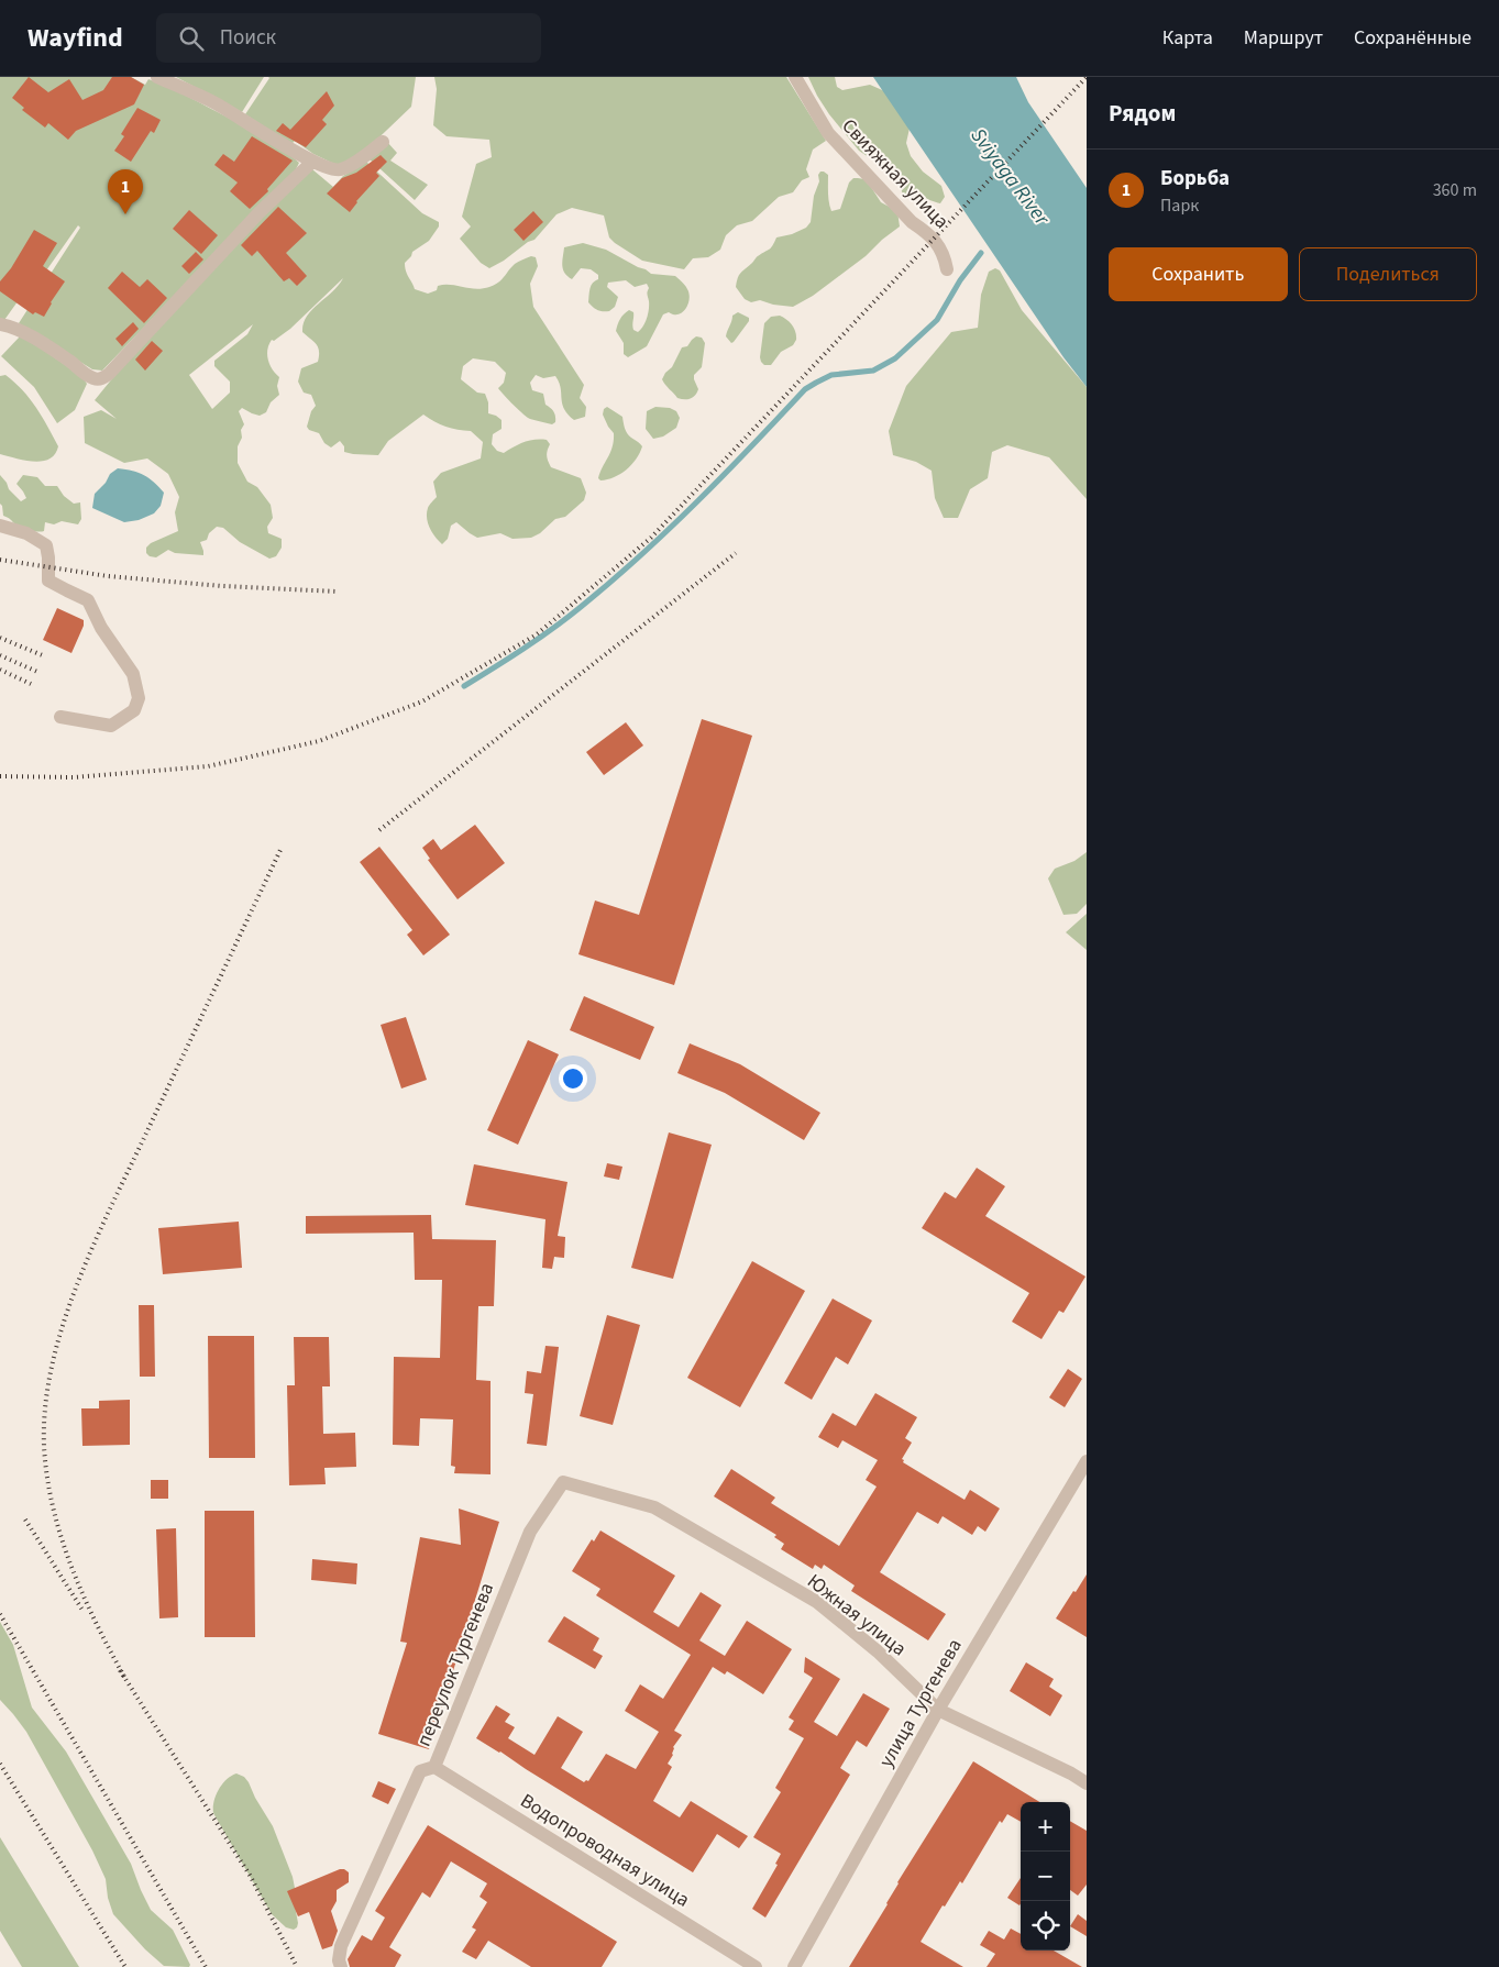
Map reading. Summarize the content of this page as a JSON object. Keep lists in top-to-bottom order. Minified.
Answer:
{"streets":{"street":["Свияжная улица","Южная улица","переулок Тургенева","улица Тургенева","Водопроводная улица"]},"crossings":[["Южная улица","переулок Тургенева"],["Южная улица","улица Тургенева"],["переулок Тургенева","Водопроводная улица"]],"water":["Sviyaga River"],"page":{"header":"Wayfind","search":"Поиск","nav":["Карта","Маршрут","Сохранённые"],"heading":"Рядом","list":[{"mark":"1","name":"Борьба","note":"Парк","value":"360 m"}],"pins":"1","buttons":["Сохранить","Поделиться"],"map_buttons":["+","−"]}}
